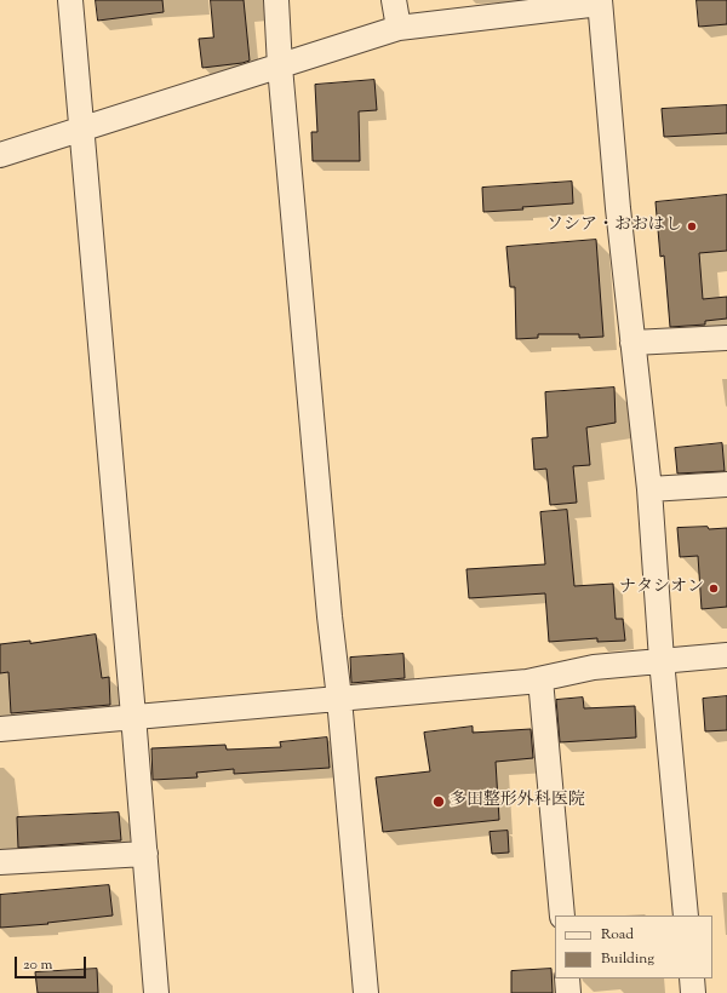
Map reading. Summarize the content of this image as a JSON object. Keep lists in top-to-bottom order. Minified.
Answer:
{"places":["ソシア・おおはし","ナタシオン","多田整形外科医院"],"legend":["Road","Building"],"scale_bar":"20 m"}
